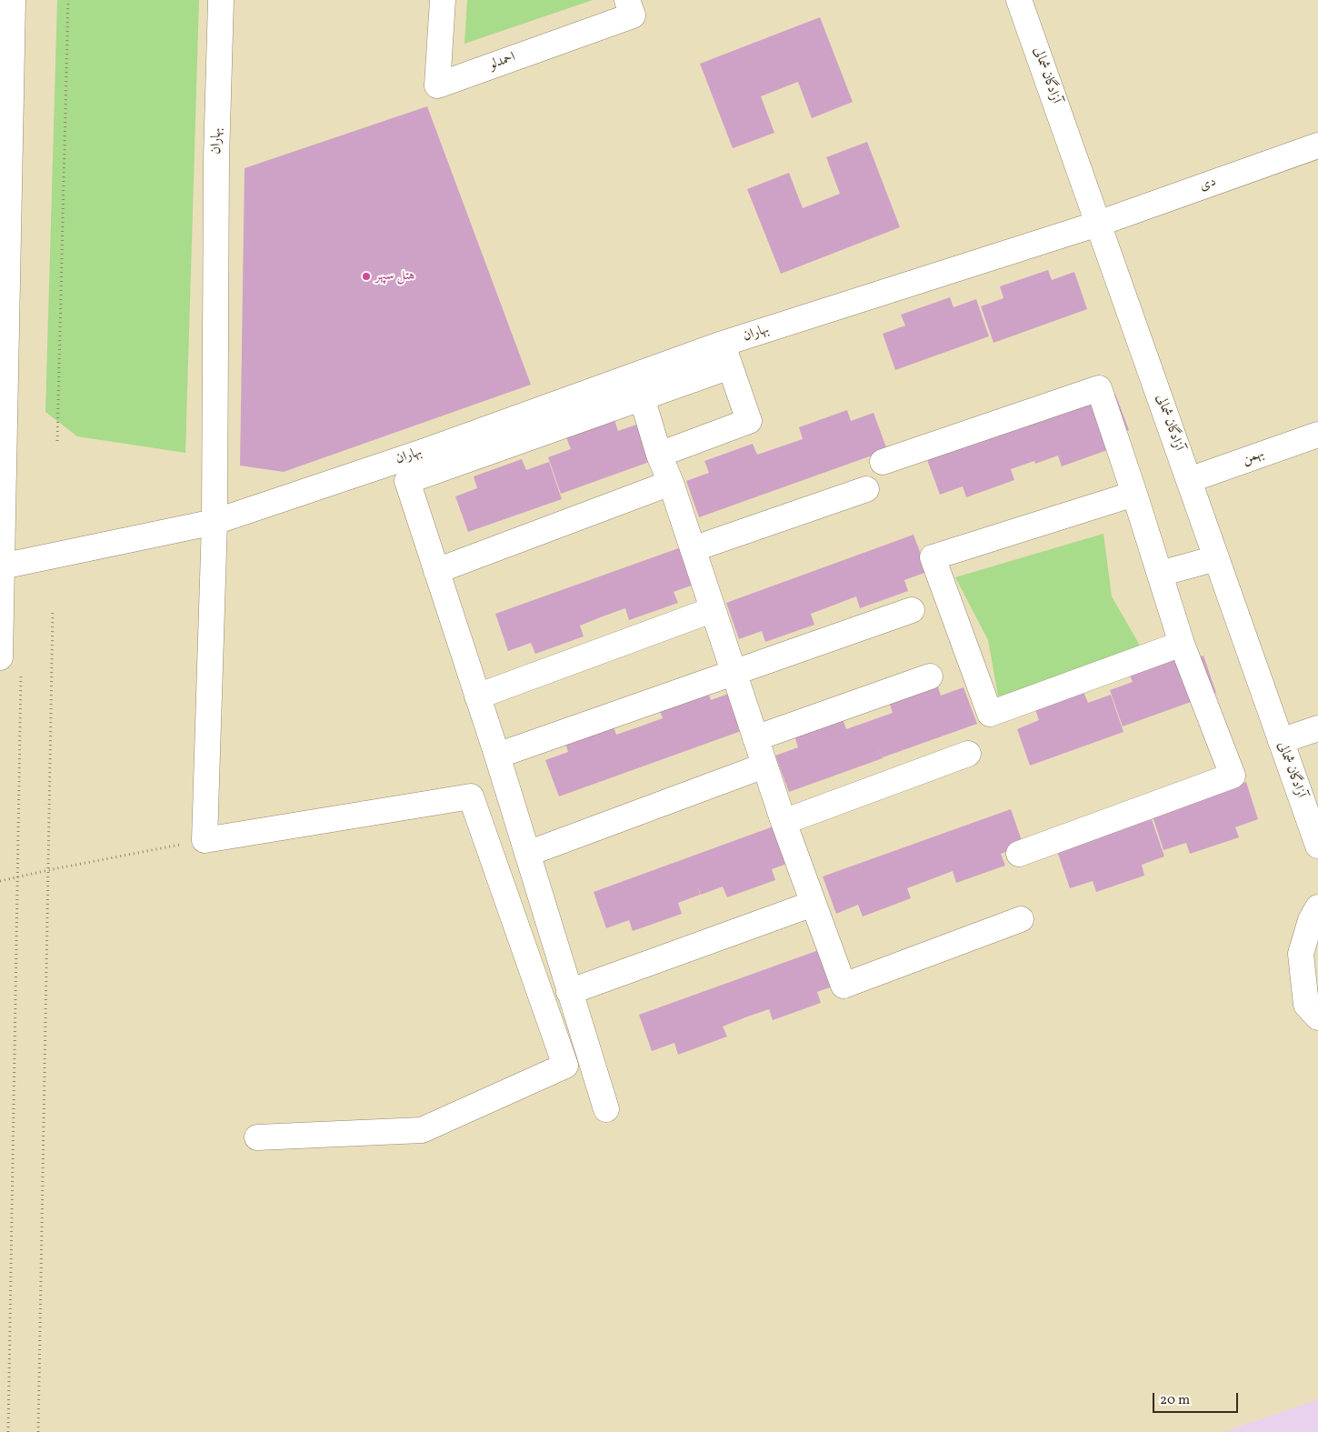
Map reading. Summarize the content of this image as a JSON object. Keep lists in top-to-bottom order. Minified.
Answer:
{"streets":{"street":["احمدلو","آزادگان شمالی","بهاران","دی","بهمن"]},"crossings":[["آزادگان شمالی","بهاران"],["آزادگان شمالی","دی"],["آزادگان شمالی","بهمن"],["بهاران","دی"]],"places":["هتل سپهر"],"scale_bar":"20 m"}
